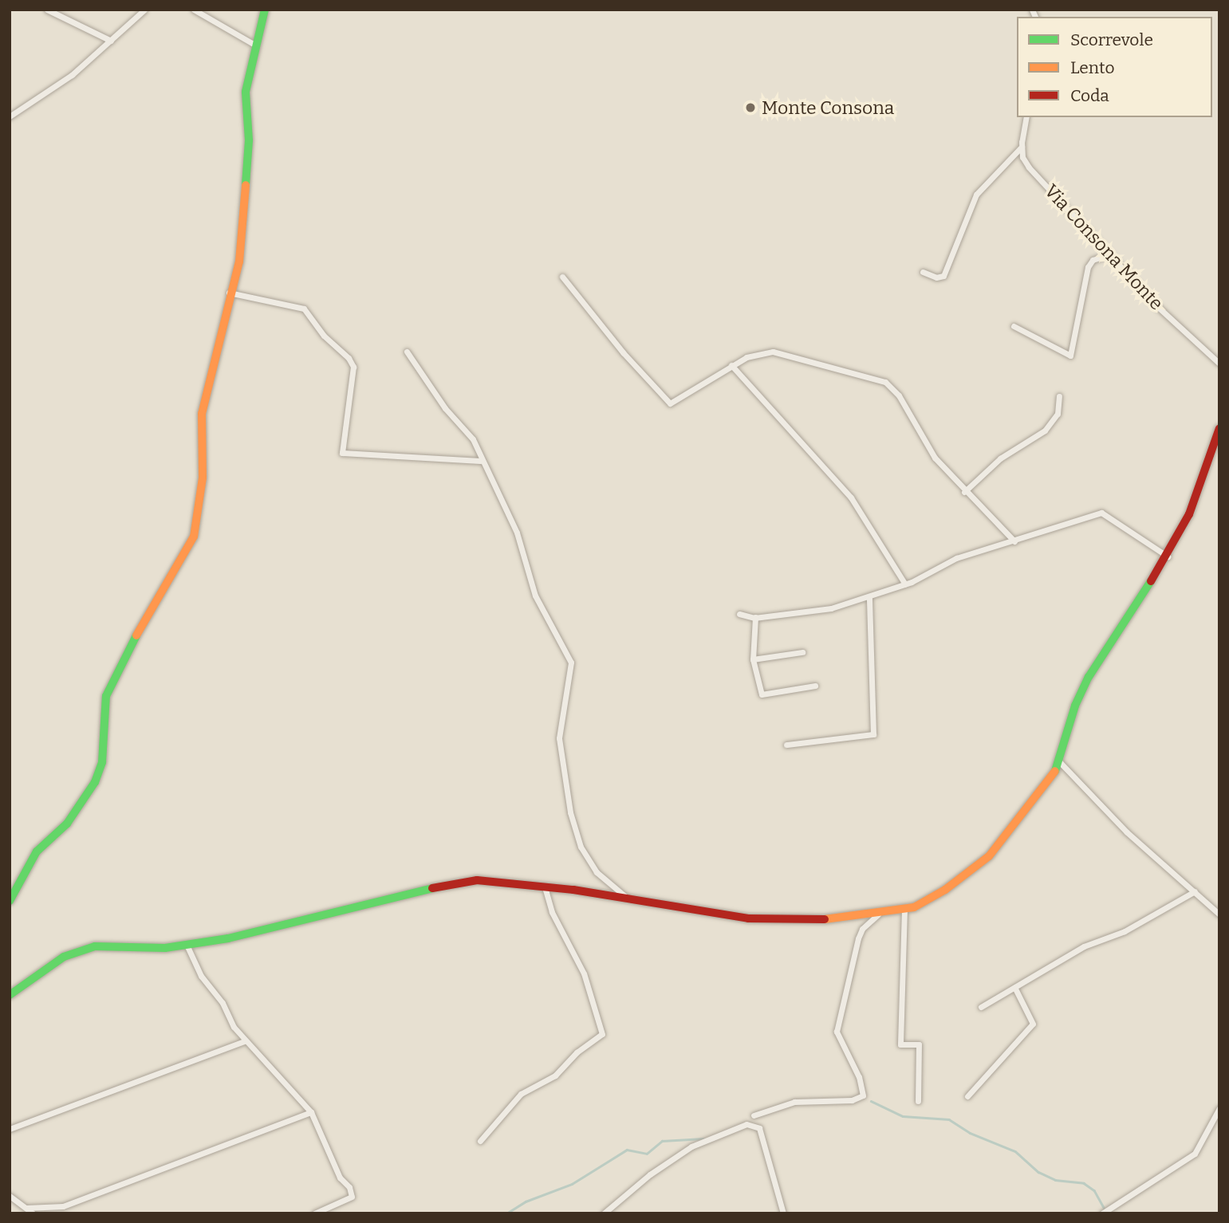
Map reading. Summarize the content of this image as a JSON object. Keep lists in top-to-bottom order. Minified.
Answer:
{"streets":{"street":["Via Consona Monte"]},"places":["Monte Consona"],"legend":["Scorrevole","Lento","Coda"]}
